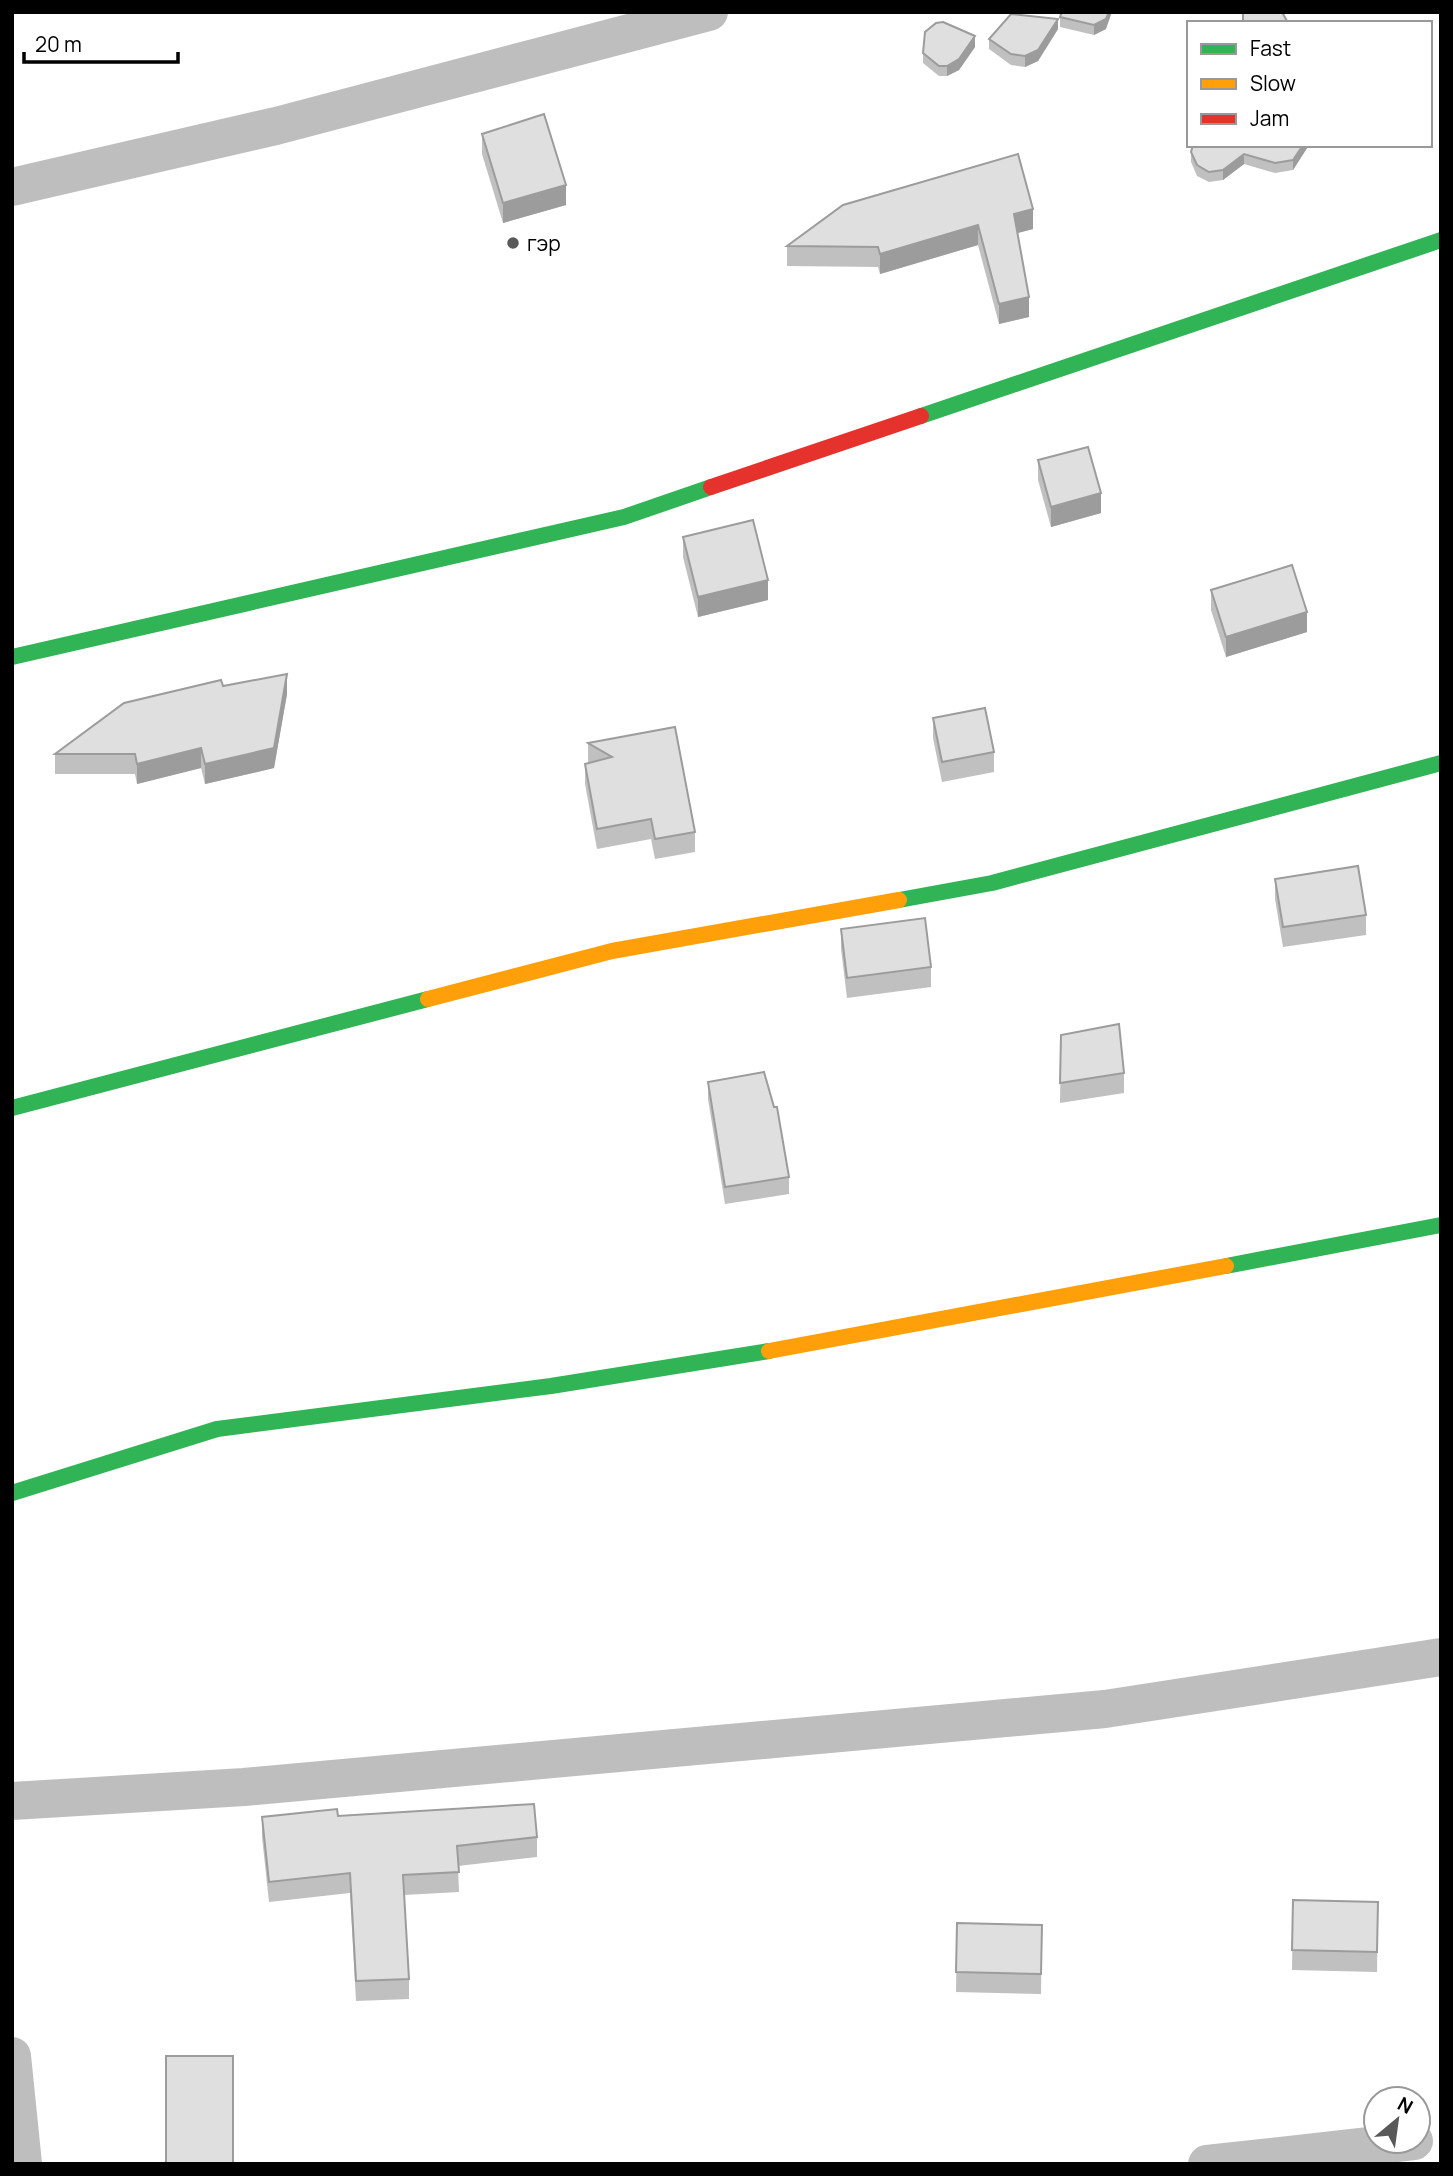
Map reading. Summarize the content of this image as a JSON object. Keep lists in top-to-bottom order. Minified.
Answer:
{"places":["гэр"],"legend":["Fast","Slow","Jam"],"scale_bar":"20 m","north":"top right"}
